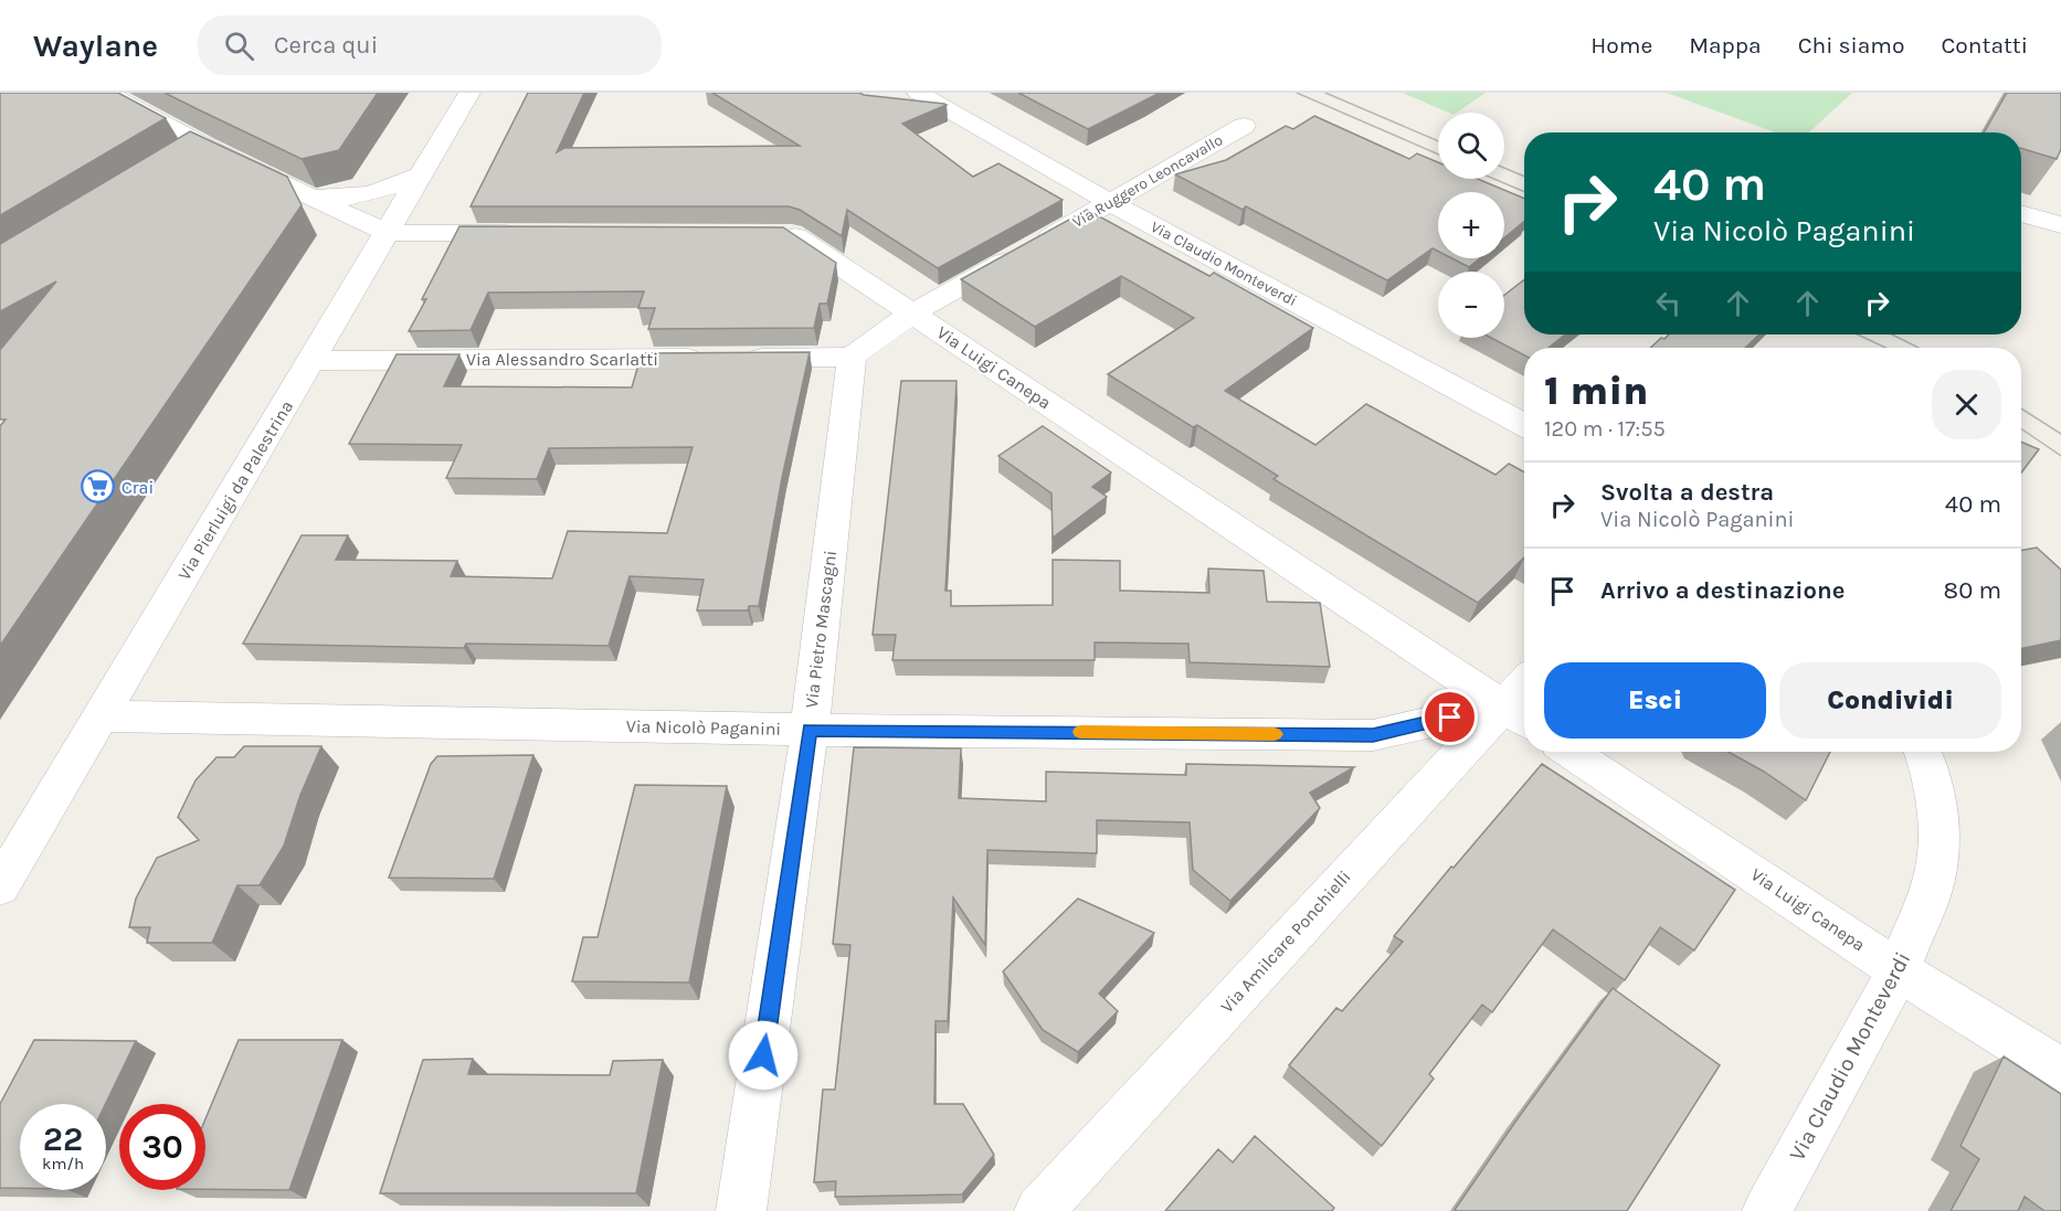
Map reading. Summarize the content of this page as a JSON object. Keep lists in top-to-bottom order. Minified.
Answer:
{"streets":{"street":["Via Ruggero Leoncavallo","Via Claudio Monteverdi","Via Alessandro Scarlatti","Via Luigi Canepa","Via Pierluigi da Palestrina","Via Pietro Mascagni","Via Nicolò Paganini","Via Amilcare Ponchielli"]},"crossings":[["Via Ruggero Leoncavallo","Via Claudio Monteverdi"],["Via Ruggero Leoncavallo","Via Luigi Canepa"],["Via Claudio Monteverdi","Via Luigi Canepa"],["Via Alessandro Scarlatti","Via Pierluigi da Palestrina"],["Via Alessandro Scarlatti","Via Pietro Mascagni"],["Via Luigi Canepa","Via Nicolò Paganini"],["Via Luigi Canepa","Via Amilcare Ponchielli"],["Via Pierluigi da Palestrina","Via Nicolò Paganini"],["Via Pietro Mascagni","Via Nicolò Paganini"],["Via Nicolò Paganini","Via Amilcare Ponchielli"]],"places":{"supermarket":["Crai"]},"page":{"header":"Waylane","search":"Cerca qui","nav":["Home","Mappa","Chi siamo","Contatti"],"map_buttons":["+","−"],"turn":["40 m","Via Nicolò Paganini"],"heading":["1 min","120 m · 17:55"],"list":[{"name":"Svolta a destra","note":"Via Nicolò Paganini","value":"40 m"},{"name":"Arrivo a destinazione","value":"80 m"}],"buttons":["Esci","Condividi"],"speed":"22 km/h","limit":"30"}}
